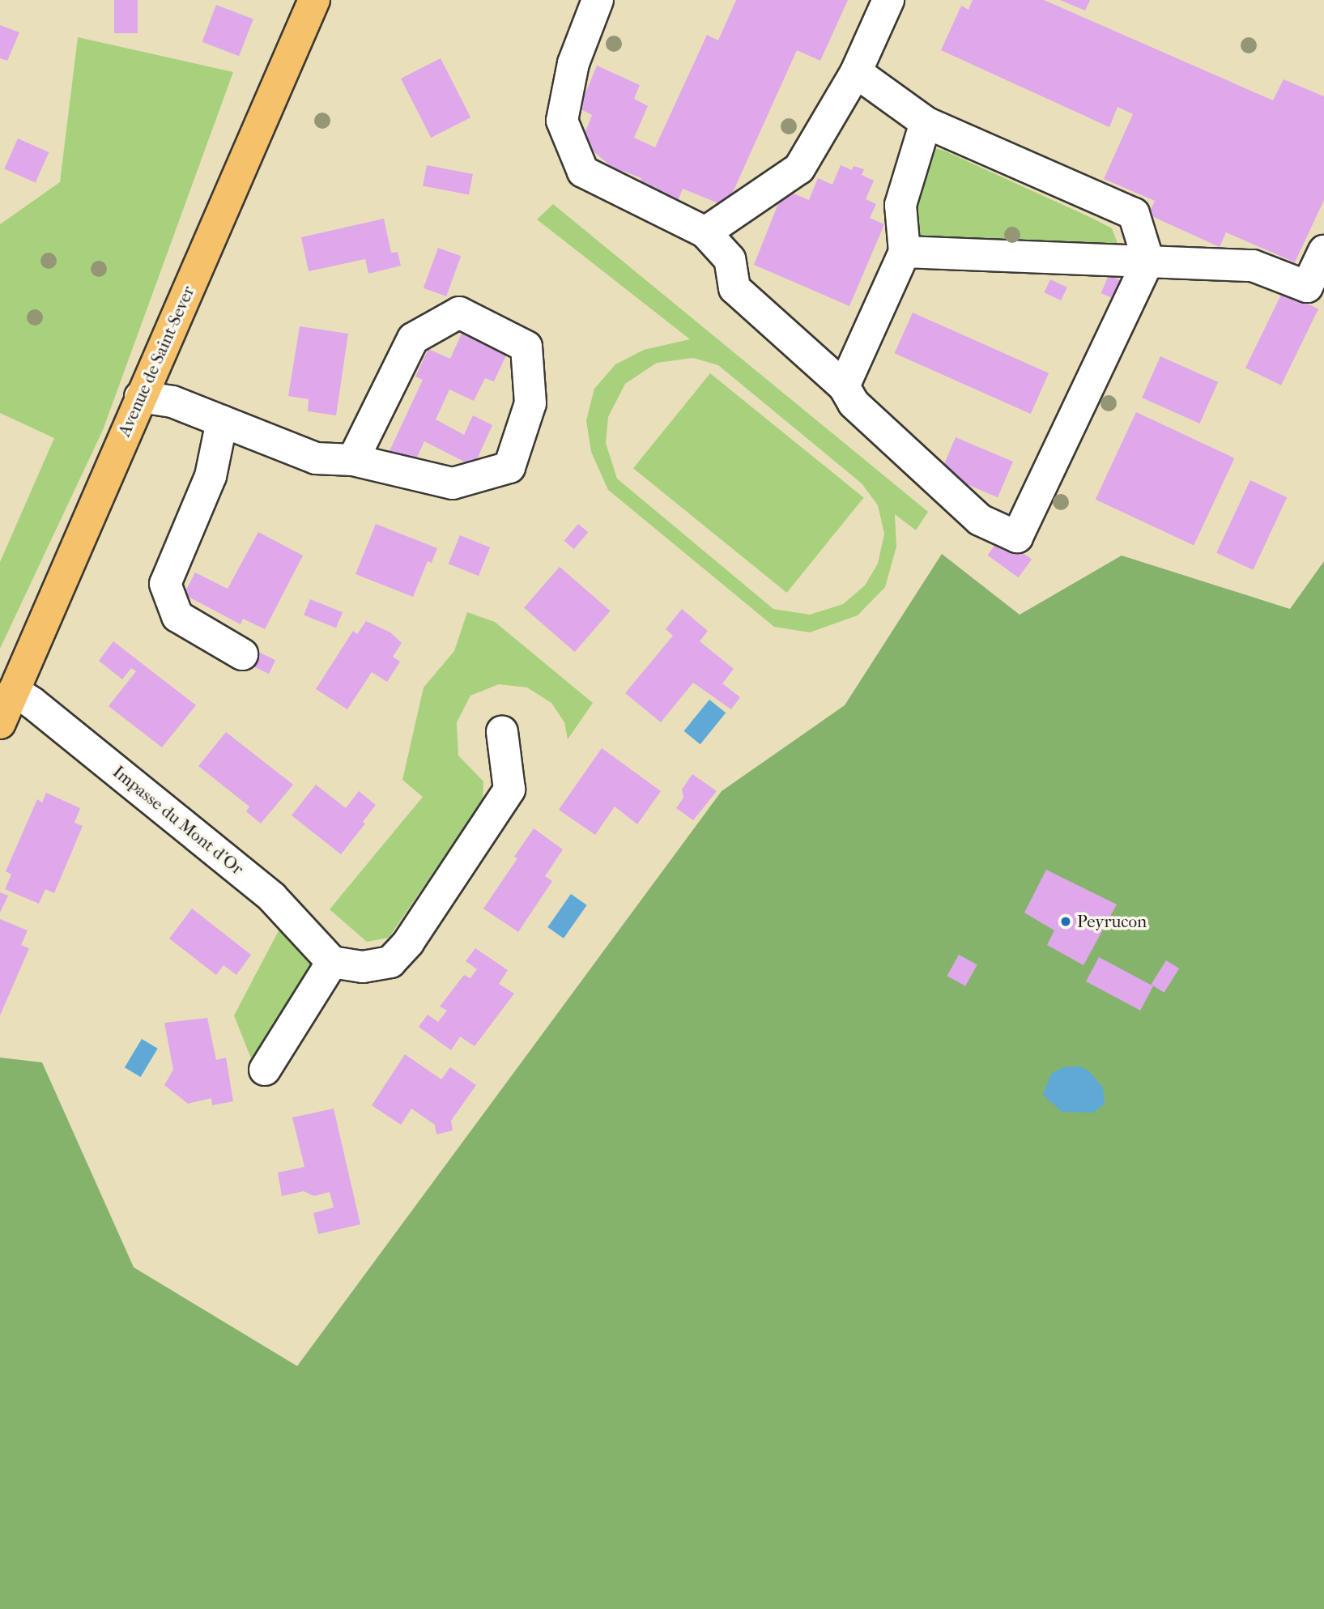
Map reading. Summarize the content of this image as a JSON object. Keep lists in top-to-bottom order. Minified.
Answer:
{"streets":{"main road":["Avenue de Saint-Sever"],"street":["Impasse du Mont d'Or"]},"crossings":[["Avenue de Saint-Sever","Impasse du Mont d'Or"]],"places":["Peyrucon"]}
